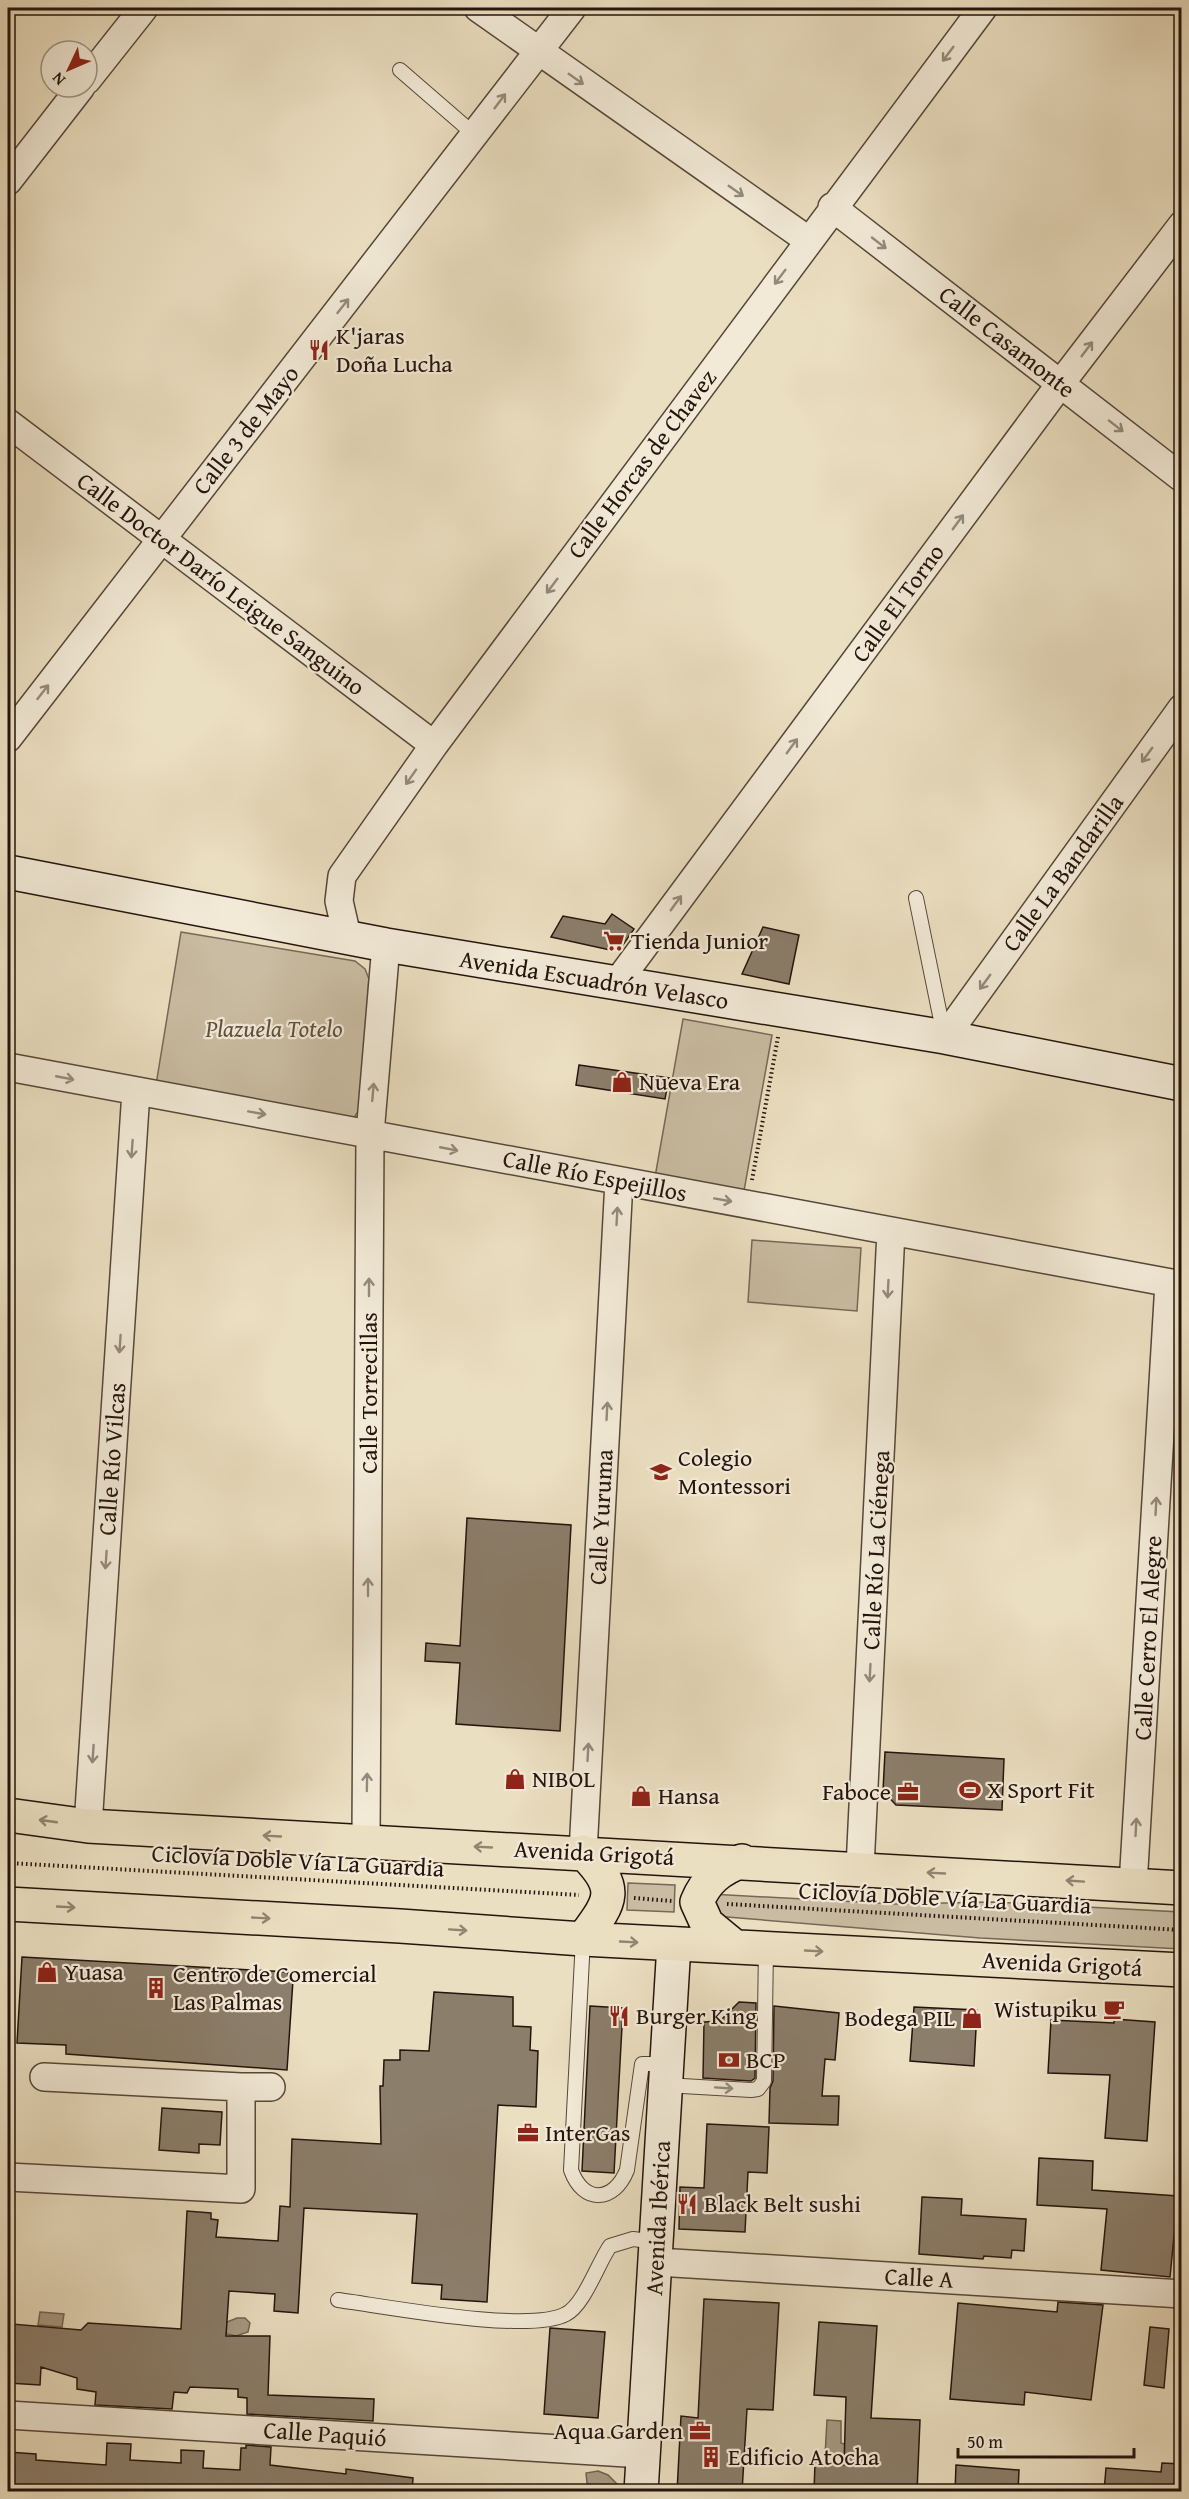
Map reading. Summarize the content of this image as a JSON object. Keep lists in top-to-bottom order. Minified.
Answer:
{"streets":{"main road":["Avenida Grigotá"],"street":["Calle Casamonte","Calle 3 de Mayo","Calle Horcas de Chavez","Calle Doctor Darío Leigue Sanguino","Calle El Torno","Calle La Bandarilla","Avenida Escuadrón Velasco","Calle Río Espejillos","Calle Torrecillas","Calle Río Vilcas","Calle Yuruma","Calle Río La Ciénega","Calle Cerro El Alegre","Avenida Ibérica","Calle A","Calle Paquió"],"path":["Ciclovía Doble Vía La Guardia"]},"crossings":[["Calle Casamonte","Calle Horcas de Chavez"],["Calle Casamonte","Calle El Torno"],["Calle 3 de Mayo","Calle Doctor Darío Leigue Sanguino"],["Calle Horcas de Chavez","Calle Doctor Darío Leigue Sanguino"],["Calle Horcas de Chavez","Avenida Escuadrón Velasco"],["Calle El Torno","Avenida Escuadrón Velasco"],["Calle La Bandarilla","Avenida Escuadrón Velasco"],["Avenida Escuadrón Velasco","Calle Torrecillas"],["Calle Río Espejillos","Calle Torrecillas"],["Calle Río Espejillos","Calle Río Vilcas"],["Calle Río Espejillos","Calle Yuruma"],["Calle Río Espejillos","Calle Río La Ciénega"],["Calle Río Espejillos","Calle Cerro El Alegre"],["Calle Torrecillas","Avenida Grigotá"],["Calle Río Vilcas","Avenida Grigotá"],["Calle Yuruma","Avenida Grigotá"],["Calle Río La Ciénega","Avenida Grigotá"],["Calle Cerro El Alegre","Avenida Grigotá"],["Avenida Grigotá","Avenida Ibérica"],["Avenida Ibérica","Calle A"],["Avenida Ibérica","Calle Paquió"]],"one_way":["Calle Casamonte","Calle 3 de Mayo","Calle Horcas de Chavez","Calle El Torno","Calle La Bandarilla","Calle Río Espejillos","Calle Torrecillas","Calle Río Vilcas","Calle Yuruma","Calle Río La Ciénega","Calle Cerro El Alegre"],"parks":["Plazuela Totelo"],"places":{"restaurant":["K'jaras Doña Lucha","Burger King","Black Belt sushi"],"supermarket":["Tienda Junior"],"shop":["Nueva Era","NIBOL","Hansa","Yuasa","Bodega PIL"],"school or university":["Colegio Montessori"],"sports":["X Sport Fit"],"office":["Faboce","InterGas","Aqua Garden"],"building":["Centro de Comercial Las Palmas","Edificio Atocha"],"cafe":["Wistupiku"],"bank":["BCP"]},"scale_bar":"50 m","north":"bottom left"}
